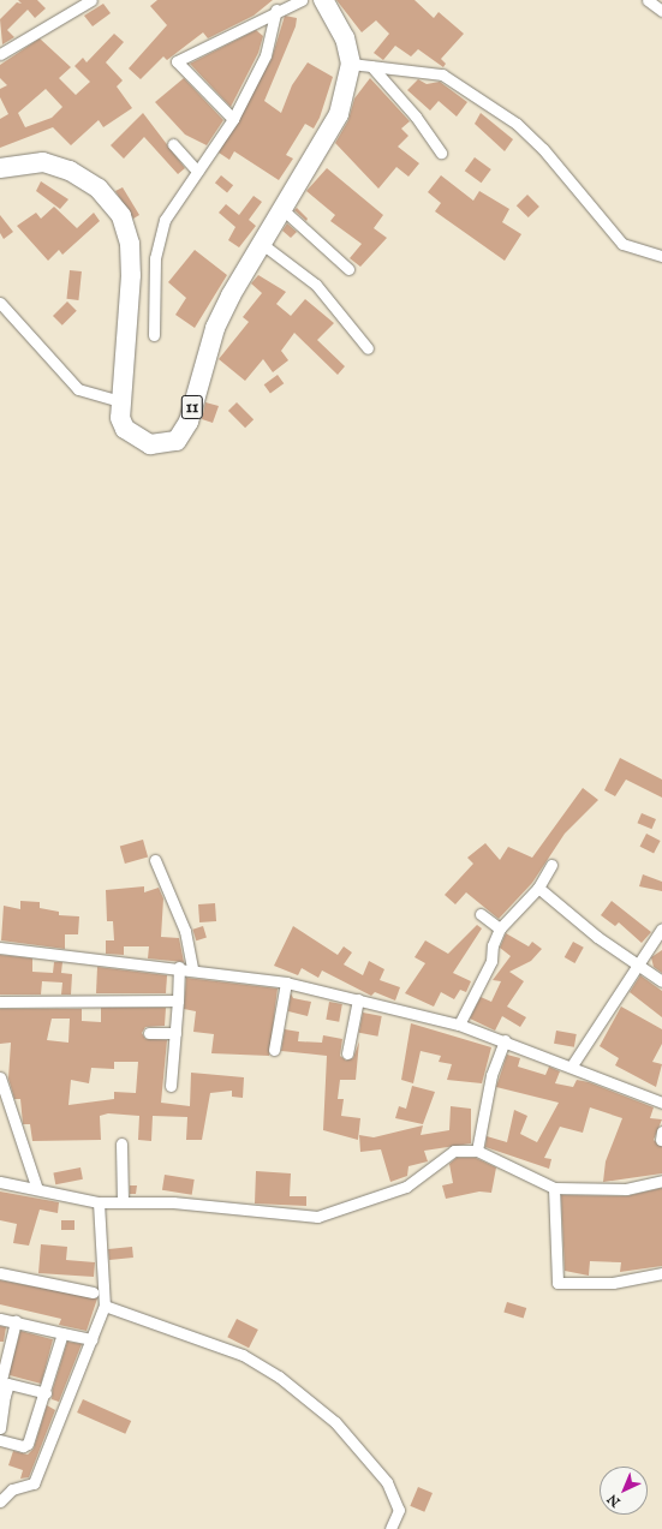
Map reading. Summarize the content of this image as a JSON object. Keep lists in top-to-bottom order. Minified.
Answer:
{"streets":{"highway":["11"]},"north":"bottom left"}
